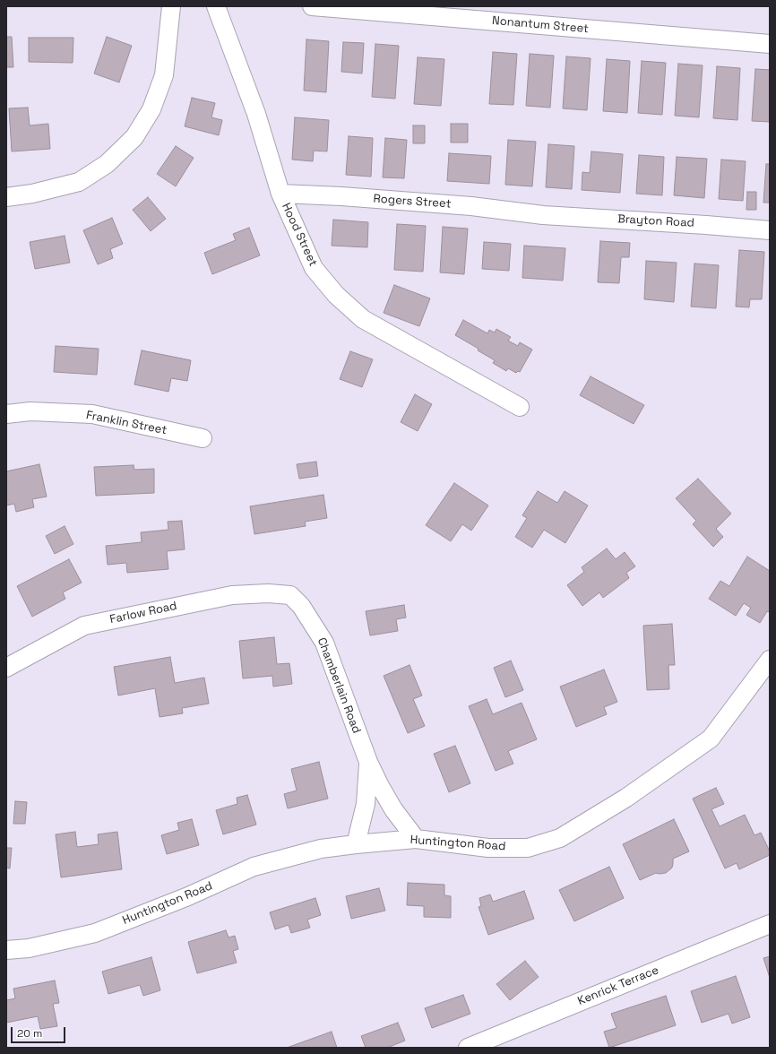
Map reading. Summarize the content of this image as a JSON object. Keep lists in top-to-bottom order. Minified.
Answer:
{"streets":{"street":["Nonantum Street","Rogers Street","Brayton Road","Hood Street","Franklin Street","Farlow Road","Chamberlain Road","Huntington Road","Kenrick Terrace"]},"crossings":[["Rogers Street","Brayton Road"],["Rogers Street","Hood Street"],["Farlow Road","Chamberlain Road"],["Chamberlain Road","Huntington Road"]],"scale_bar":"20 m"}
